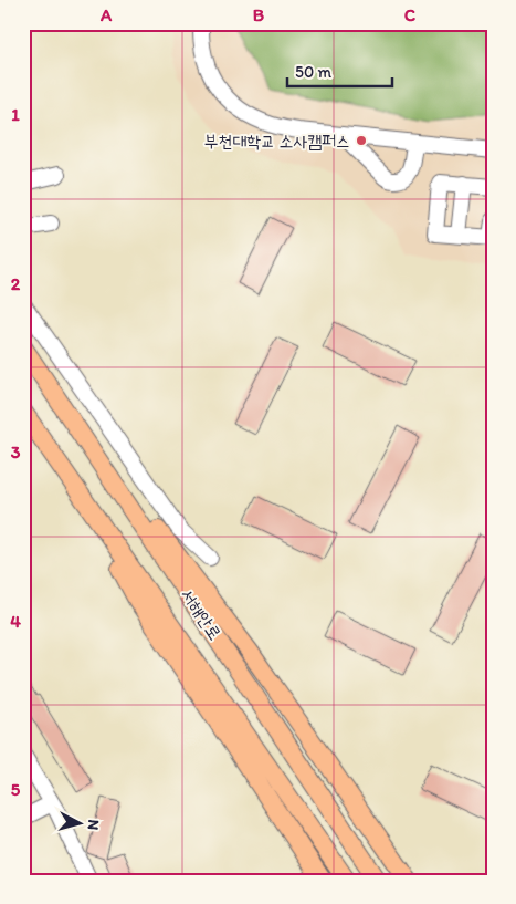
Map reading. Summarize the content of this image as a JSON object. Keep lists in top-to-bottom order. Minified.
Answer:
{"streets":{"main road":["서해안로"]},"places":["부천대학교 소사캠퍼스"],"scale_bar":"50 m","north":"right","grid":{"columns":["A","B","C"],"rows":["1","2","3","4","5"]}}
